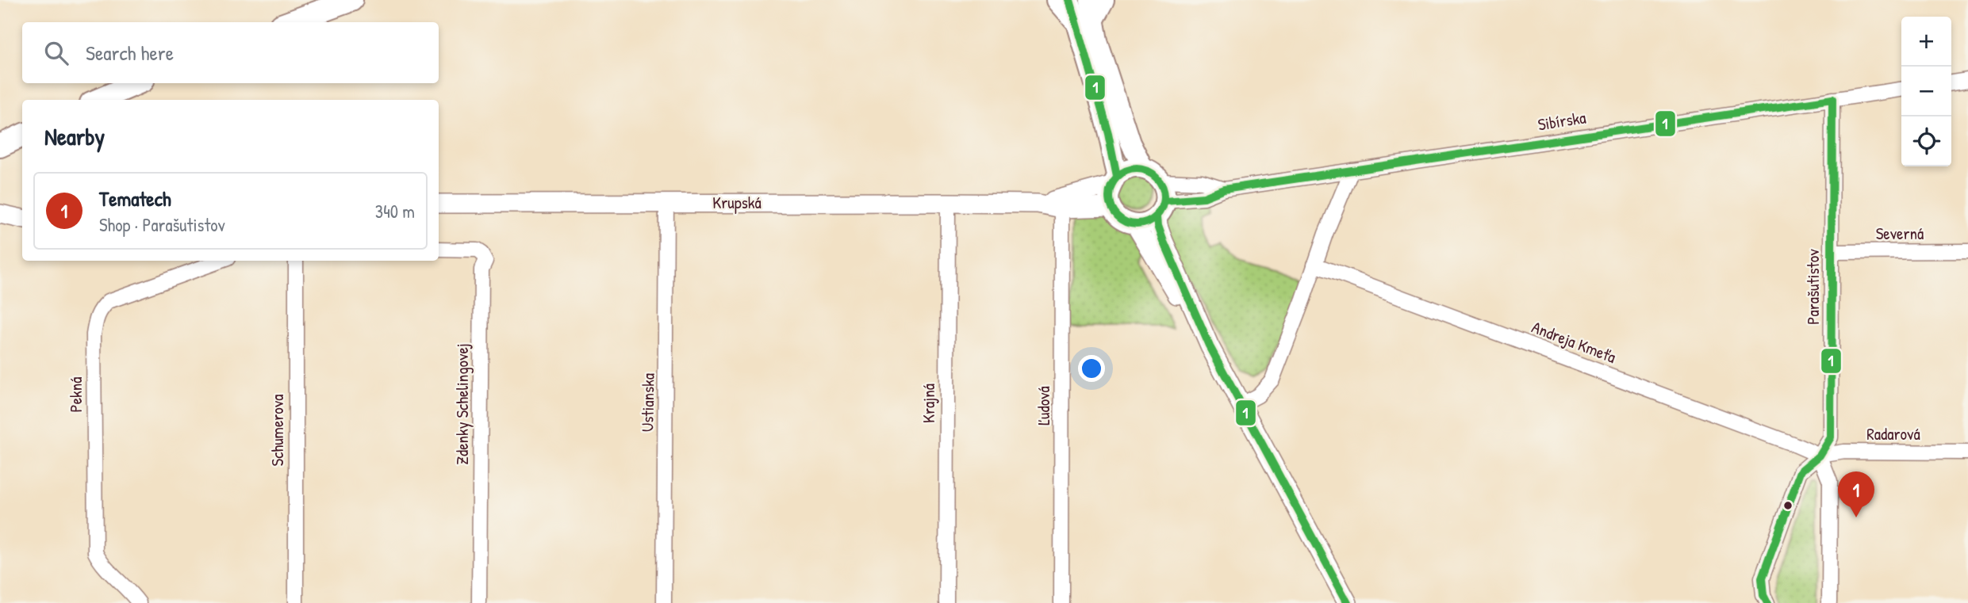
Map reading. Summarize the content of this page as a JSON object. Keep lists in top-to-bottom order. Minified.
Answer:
{"streets":{"street":["Sibírska","Krupská","Severná","Parašutistov","Andreja Kmeťa","Pekná","Ustianska","Krajná","Zdenky Schelingovej","Ľudová","Schumerova","Radarová"]},"crossings":[["Sibírska","Krupská"],["Sibírska","Parašutistov"],["Krupská","Ustianska"],["Krupská","Krajná"],["Krupská","Ľudová"],["Severná","Parašutistov"],["Parašutistov","Andreja Kmeťa"],["Parašutistov","Radarová"],["Andreja Kmeťa","Radarová"]],"lines":["transit line 1"],"page":{"map_buttons":["+","−"],"search":"Search here","heading":"Nearby","list":[{"mark":"1","name":"Tematech","note":"Shop · Parašutistov","value":"340 m"}],"pins":"1"}}
